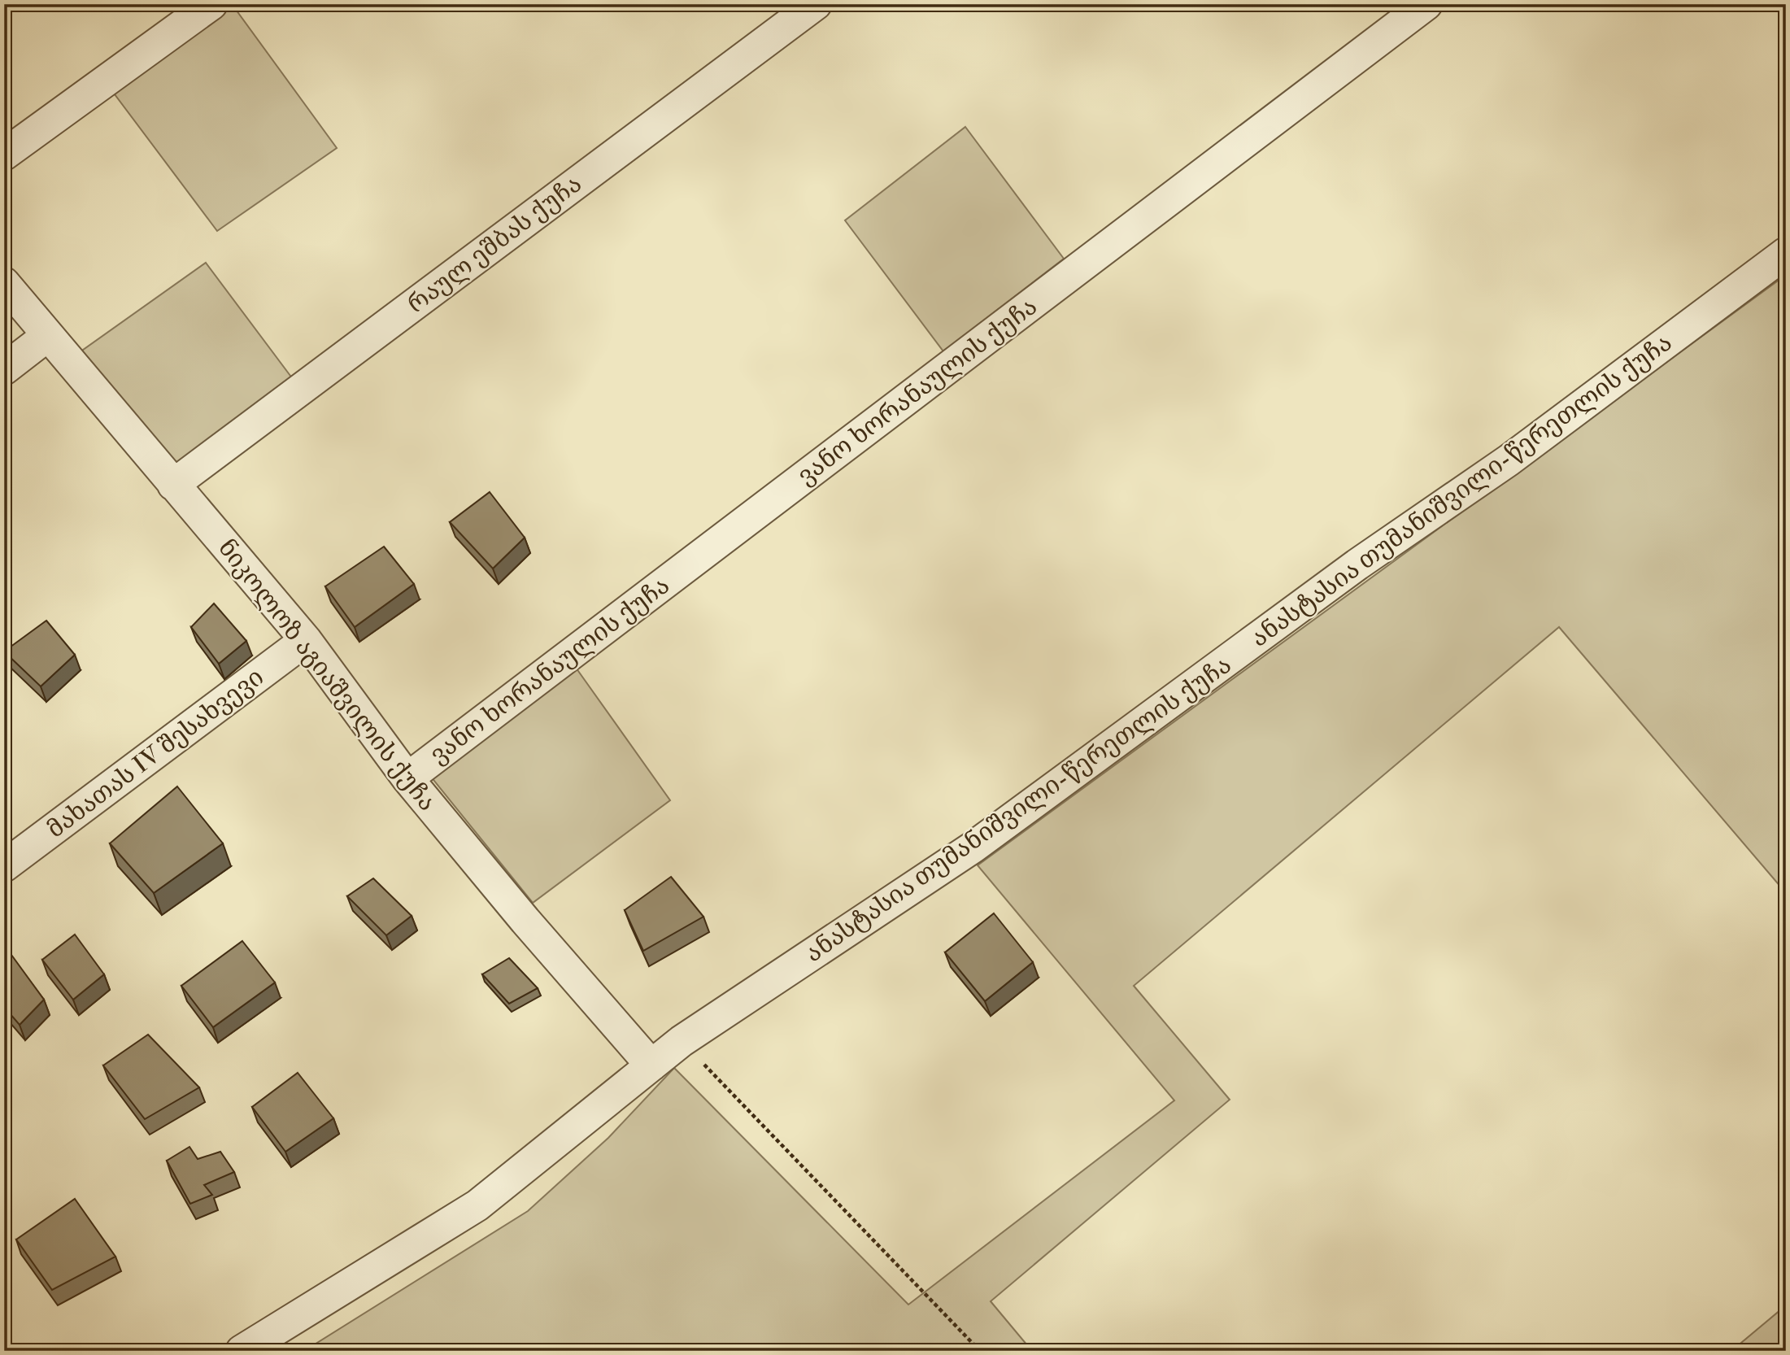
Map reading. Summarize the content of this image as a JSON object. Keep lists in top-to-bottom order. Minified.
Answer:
{"streets":{"street":["რაულ ეშბას ქუჩა","ვანო ხორანაულის ქუჩა","ანასტასია თუმანიშვილი-წერეთლის ქუჩა","ნიკოლოზ აგიაშვილის ქუჩა","მახათას IV შესახვევი"]},"crossings":[["რაულ ეშბას ქუჩა","ნიკოლოზ აგიაშვილის ქუჩა"],["ვანო ხორანაულის ქუჩა","ნიკოლოზ აგიაშვილის ქუჩა"],["ანასტასია თუმანიშვილი-წერეთლის ქუჩა","ნიკოლოზ აგიაშვილის ქუჩა"],["ნიკოლოზ აგიაშვილის ქუჩა","მახათას IV შესახვევი"]]}
